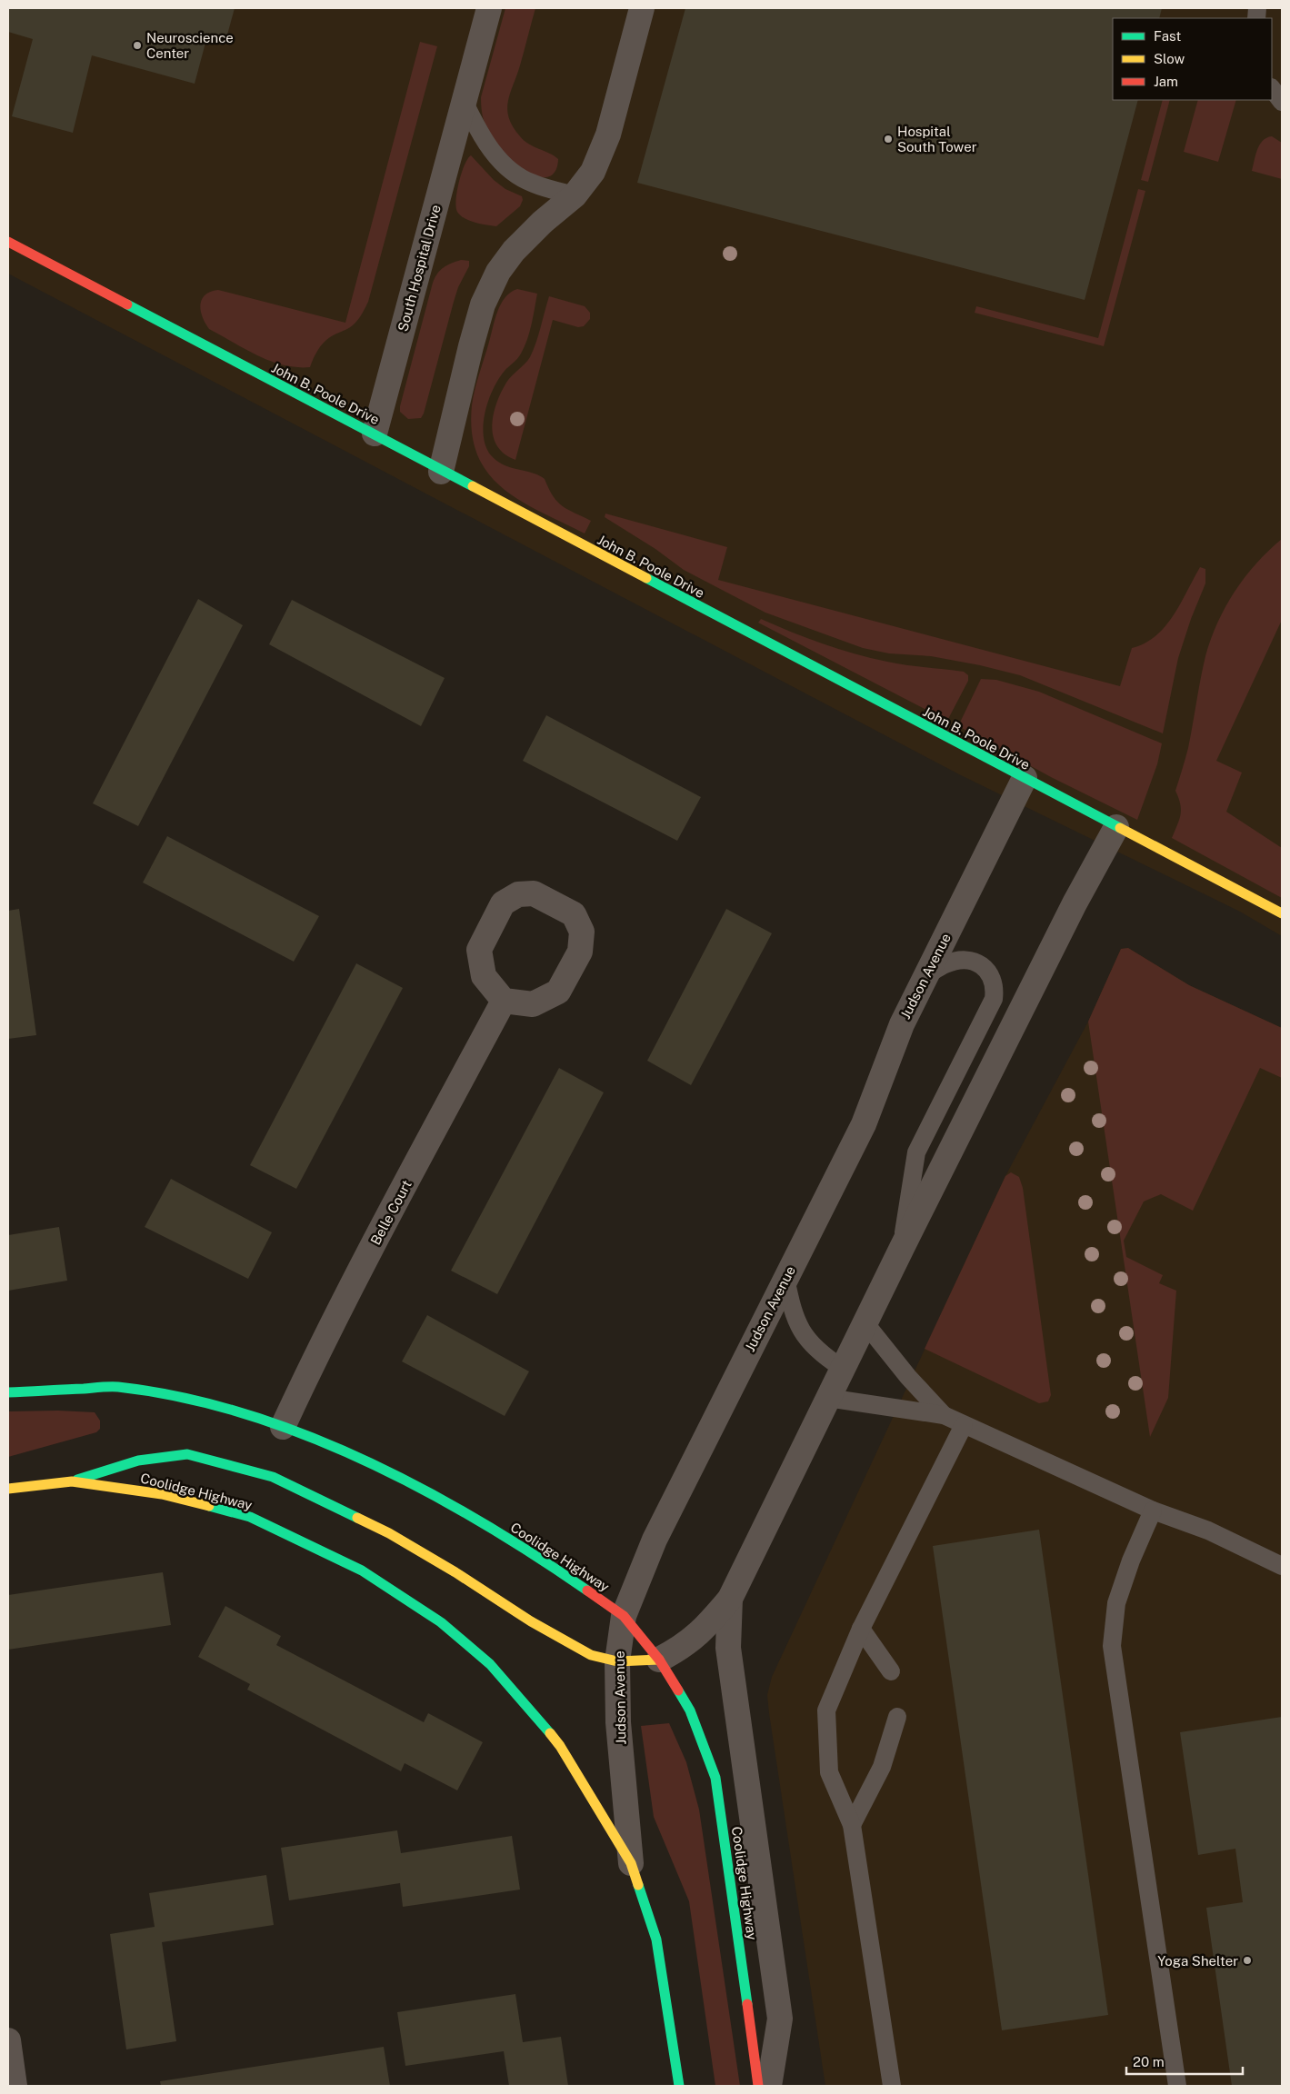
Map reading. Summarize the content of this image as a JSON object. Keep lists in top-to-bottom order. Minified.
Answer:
{"streets":{"main road":["John B. Poole Drive","Coolidge Highway"],"street":["South Hospital Drive","Judson Avenue","Belle Court"]},"crossings":[["South Hospital Drive","John B. Poole Drive"],["John B. Poole Drive","Judson Avenue"],["Judson Avenue","Coolidge Highway"],["Belle Court","Coolidge Highway"]],"places":["Neuroscience Center","Hospital South Tower","Yoga Shelter"],"legend":["Fast","Slow","Jam"],"scale_bar":"20 m"}
